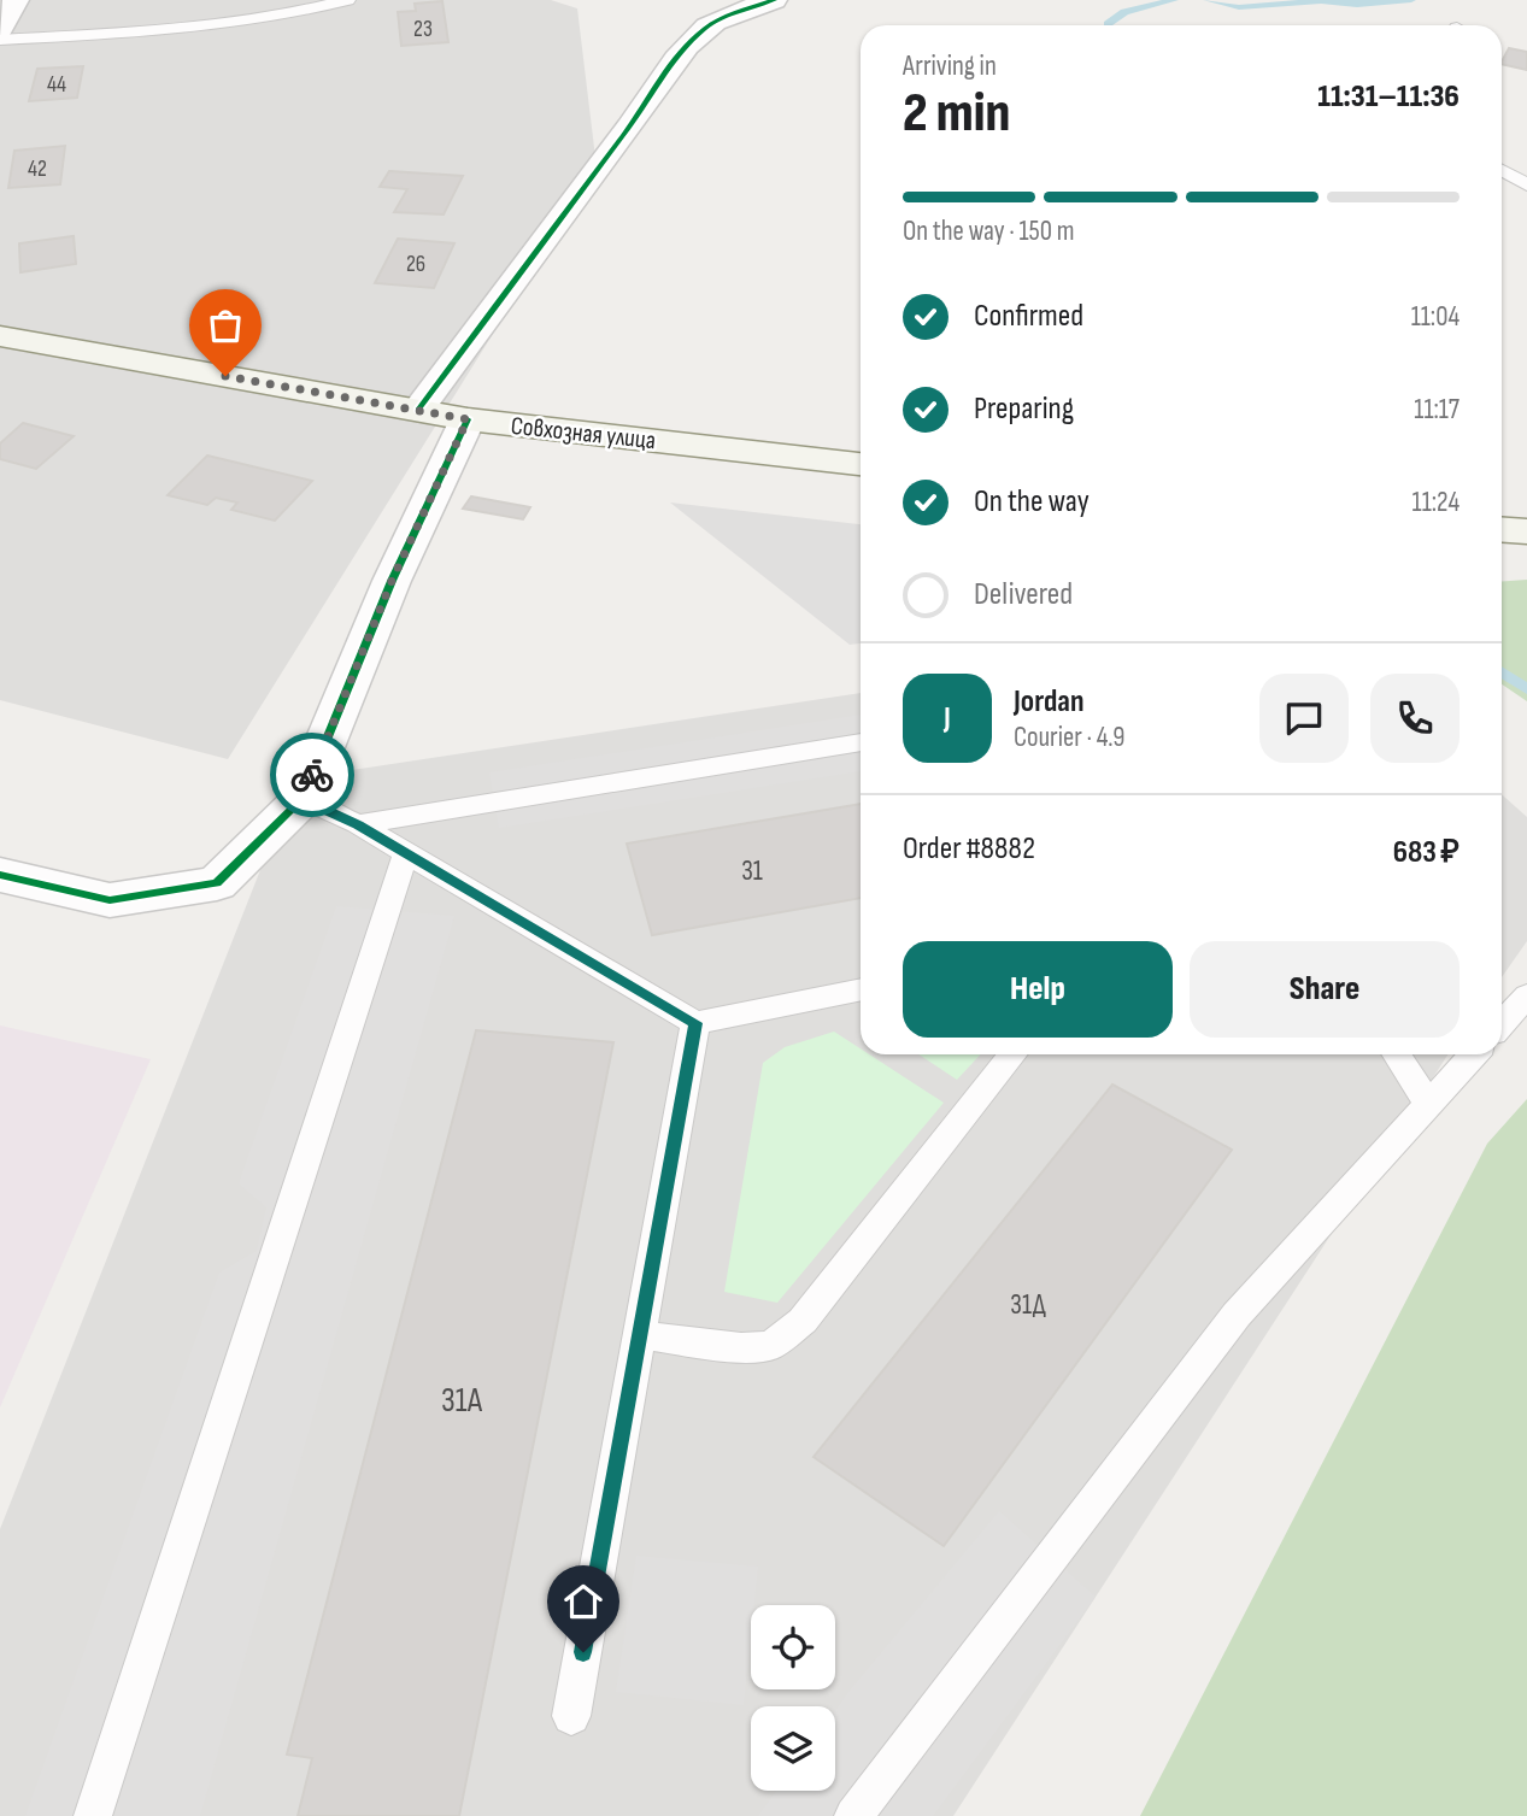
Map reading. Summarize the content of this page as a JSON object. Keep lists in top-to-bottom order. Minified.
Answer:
{"streets":{"main road":["Совхозная улица"]},"house_numbers":["23","44","42","26","31","31Д","31А"],"page":{"heading":["2 min","Arriving in","11:31–11:36"],"panel":["Jordan","Courier · 4.9","Order #8882","683 ₽"],"bar":"On the way · 150 m","list":[["Confirmed","11:04"],["Preparing","11:17"],["On the way","11:24"],"Delivered"],"round":"J","buttons":["Help","Share"]}}
